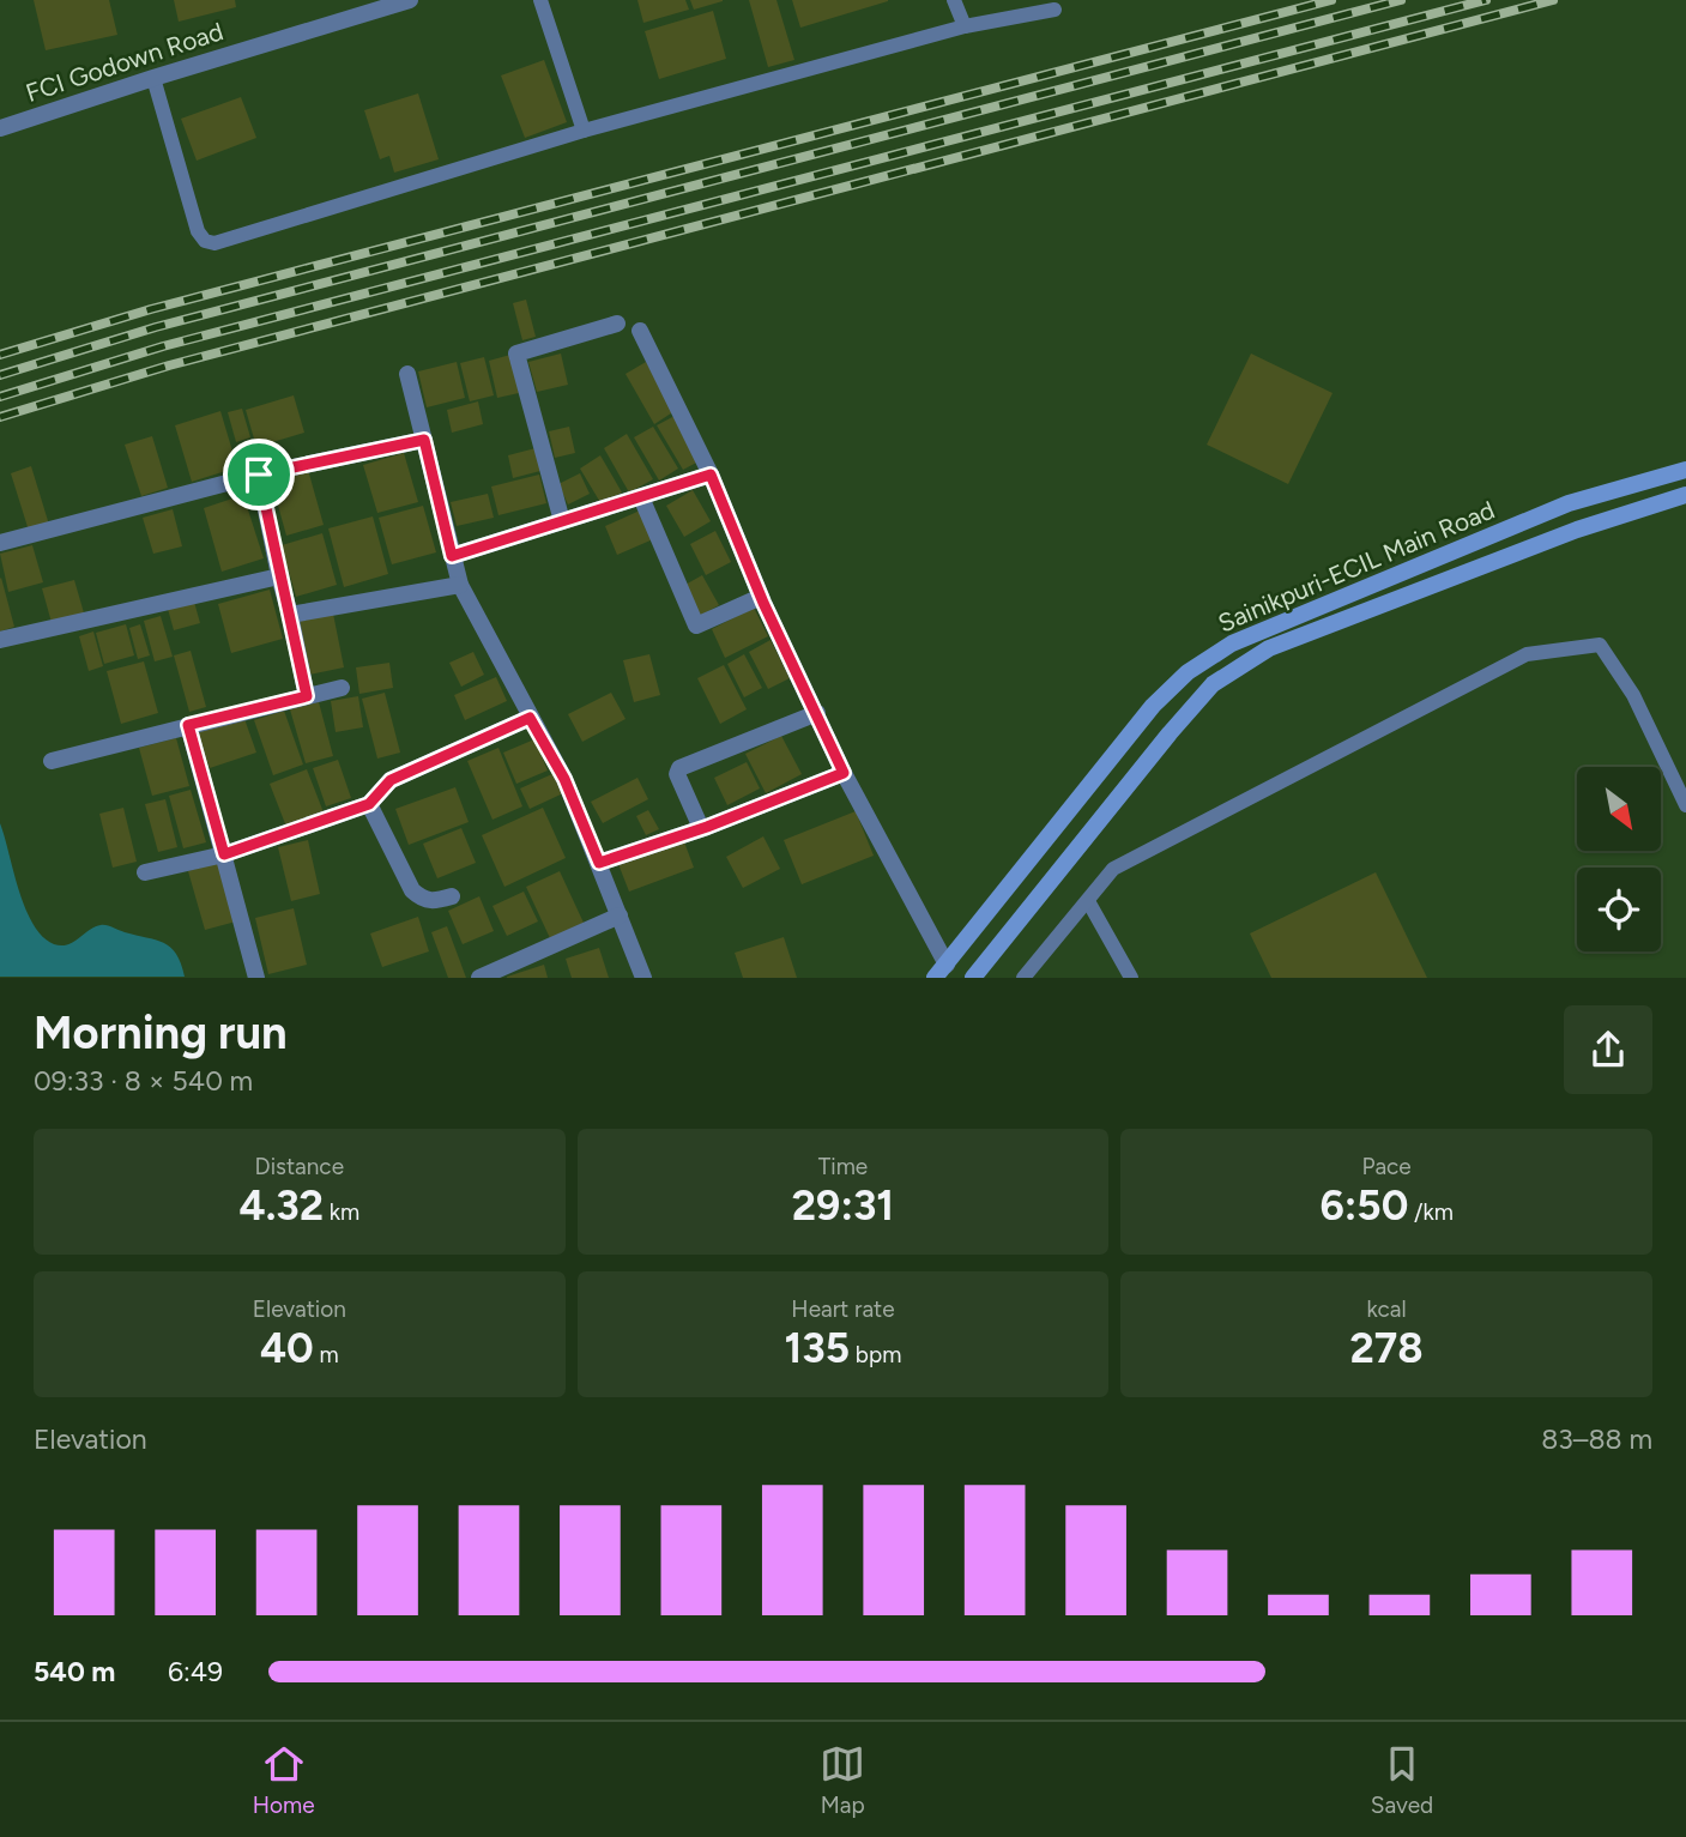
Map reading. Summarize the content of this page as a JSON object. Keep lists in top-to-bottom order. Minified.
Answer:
{"streets":{"main road":["Sainikpuri-ECIL Main Road"],"street":["FCI Godown Road"]},"north":"bottom right","page":{"heading":["Morning run","09:33 · 8 × 540 m"],"stats":[["Distance","4.32 km"],["Time","29:31"],["Pace","6:50 /km"],["Elevation","40 m"],["Heart rate","135 bpm"],["kcal","278"]],"chart":["Elevation","83–88 m"],"list":[{"name":"540 m","note":"6:49"}],"tabs":["Home","Map","Saved"]}}
